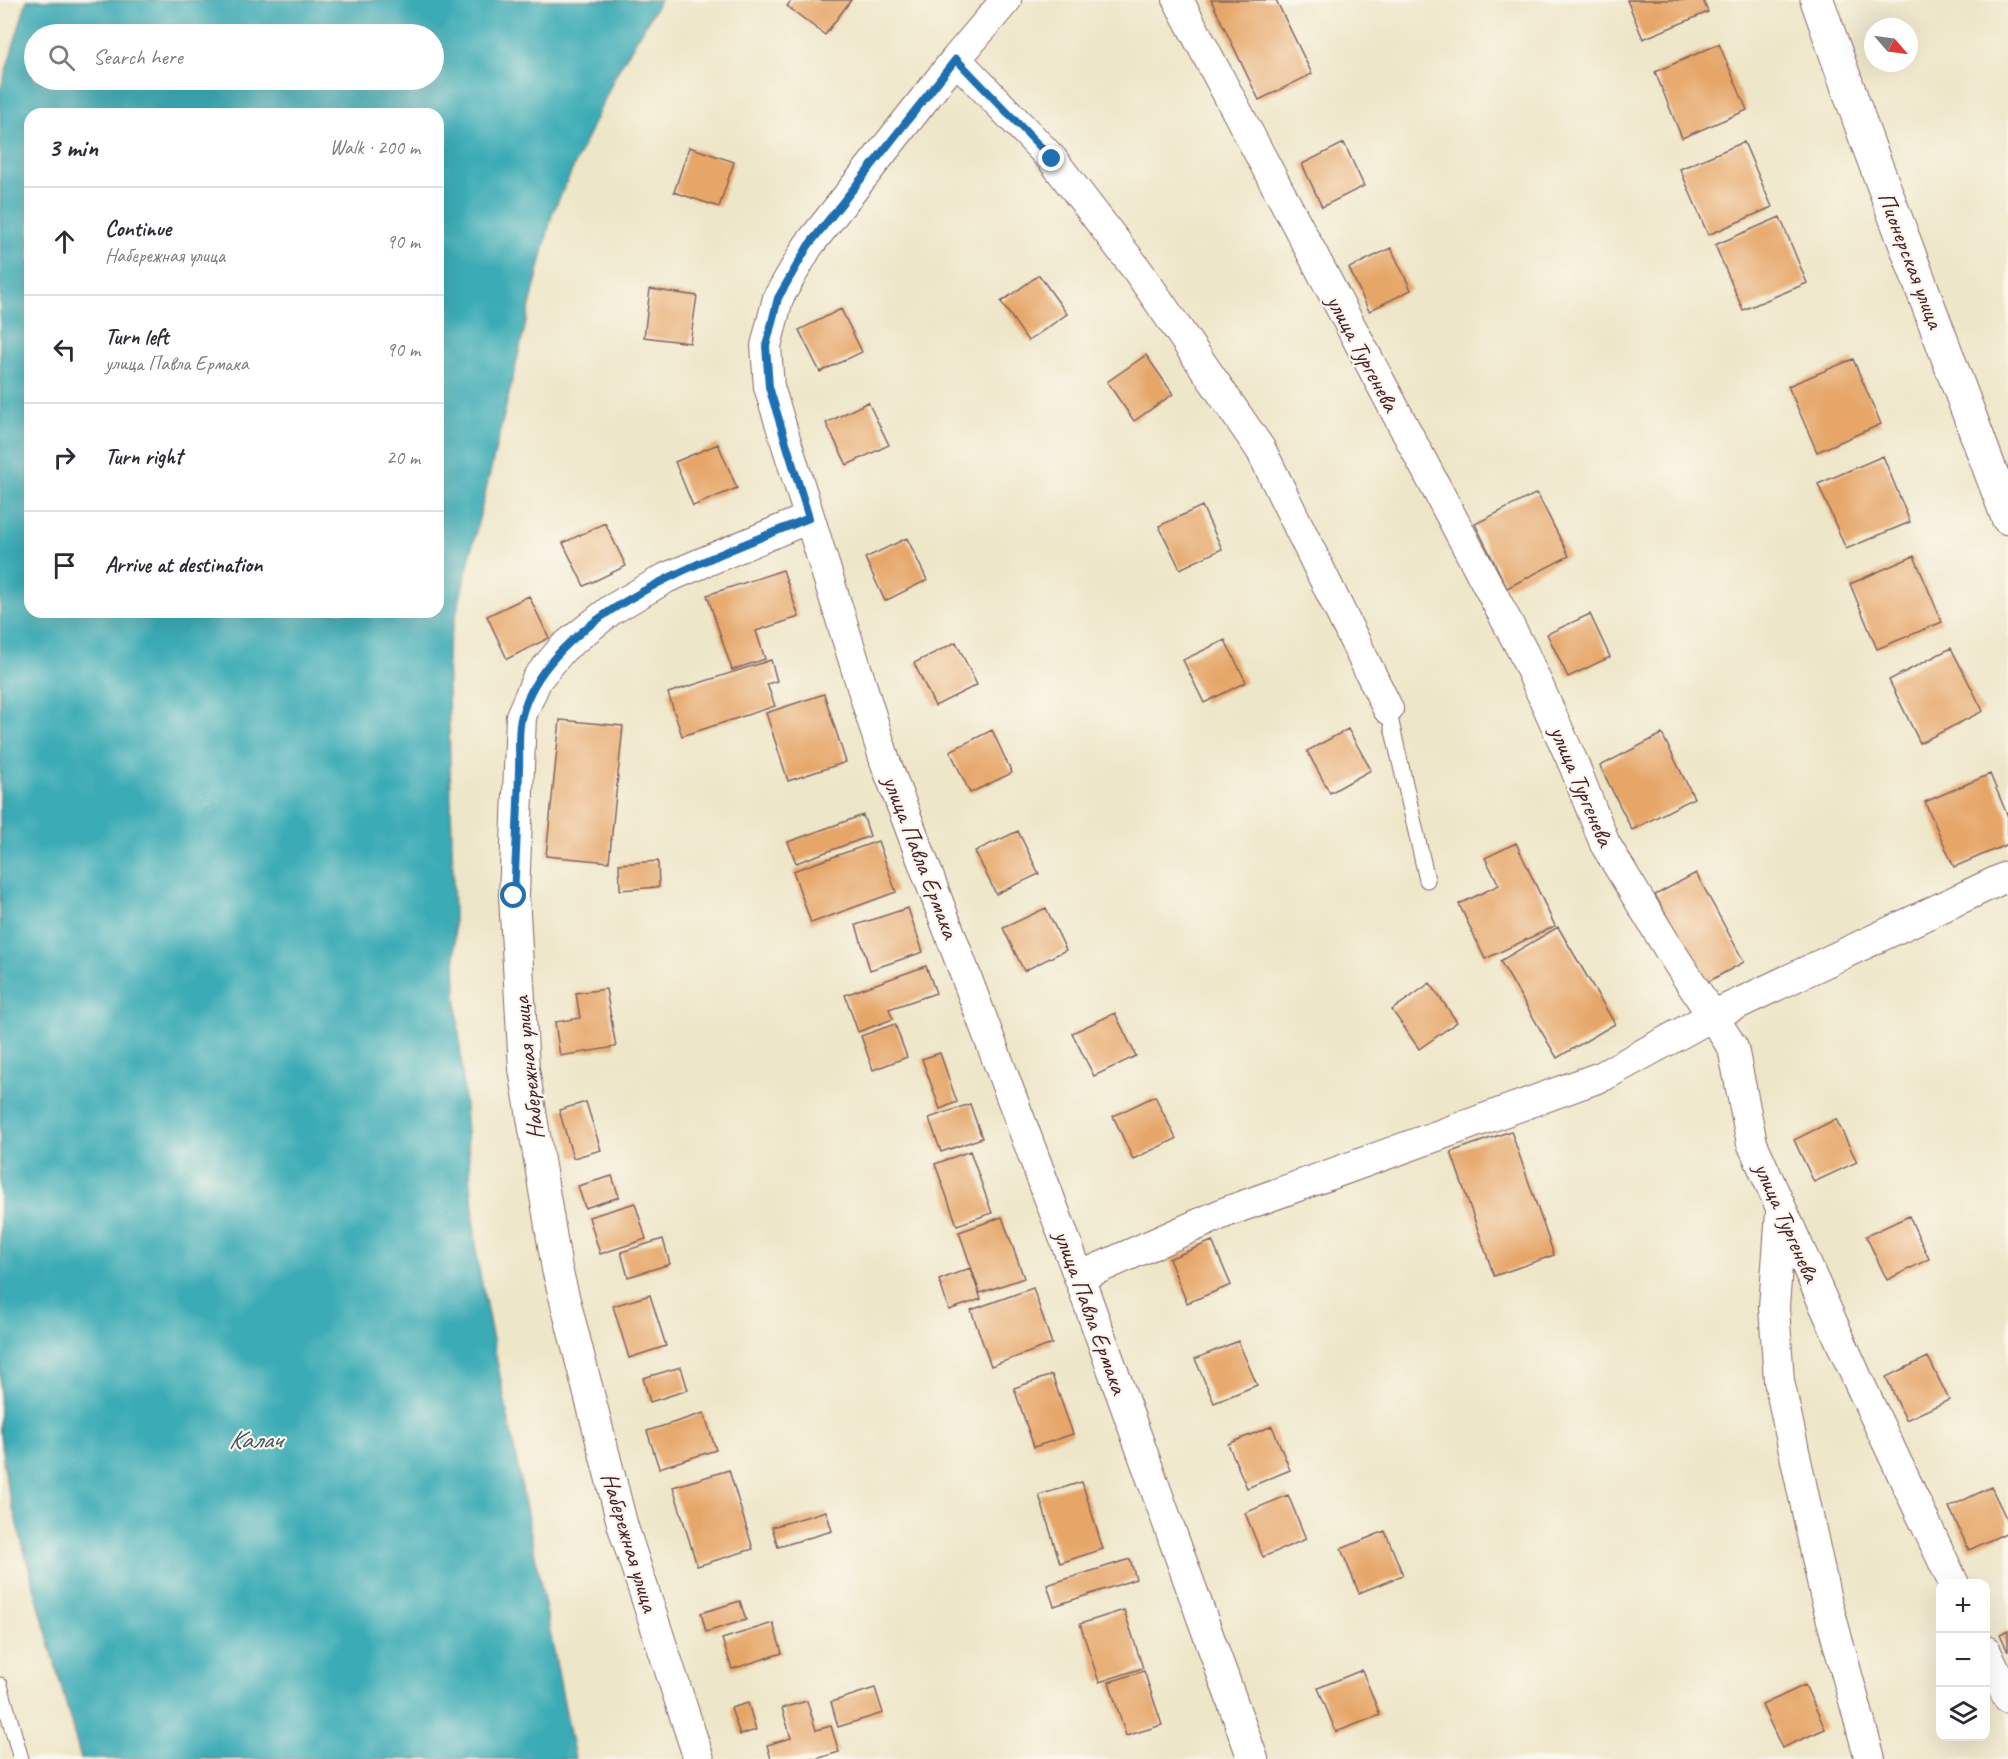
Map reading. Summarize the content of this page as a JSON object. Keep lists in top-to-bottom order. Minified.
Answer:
{"streets":{"street":["Пионерская улица","улица Тургенева","улица Павла Ермака","Набережная улица"]},"crossings":[["улица Павла Ермака","Набережная улица"]],"water":["Калач"],"north":"bottom right","page":{"search":"Search here","heading":["3 min","Walk · 200 m"],"list":[["Continue","Набережная улица","90 m"],["Turn left","улица Павла Ермака","90 m"],["Turn right","20 m"],"Arrive at destination"],"map_buttons":["+","−"]}}
